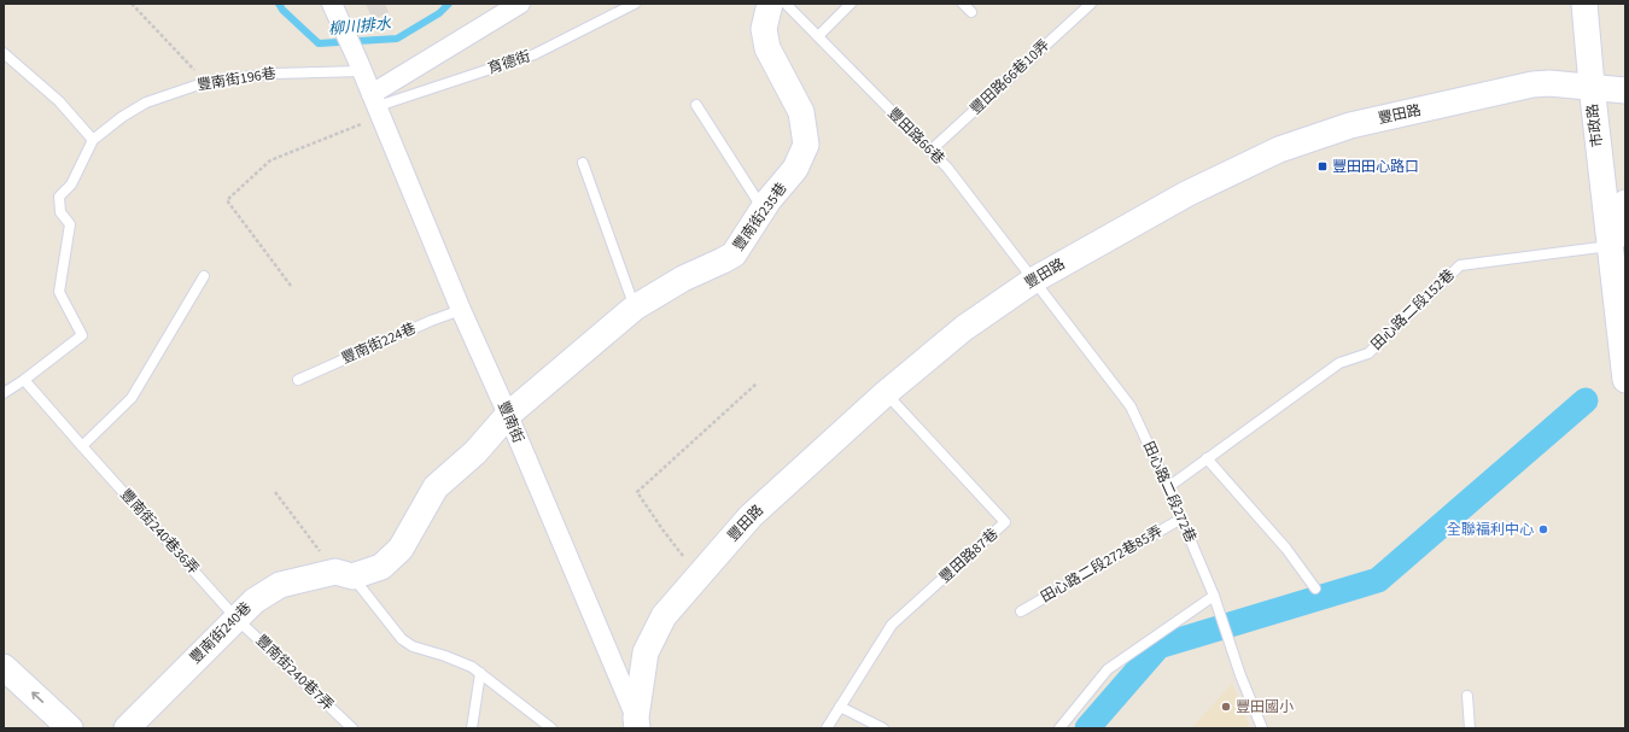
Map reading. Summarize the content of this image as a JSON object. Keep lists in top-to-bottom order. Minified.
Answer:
{"streets":{"street":["豐田路","市政路","豐南街235巷","豐南街","豐南街240巷"],"lane":["育德街","豐田路66巷10弄","豐南街196巷","豐田路66巷","田心路二段152巷","豐南街224巷","田心路二段272巷","豐南街240巷36弄","豐田路87巷","田心路二段272巷85弄","豐南街240巷7弄"]},"crossings":[["育德街","豐南街"],["豐田路66巷10弄","豐田路66巷"],["豐南街196巷","豐南街"],["豐南街196巷","豐南街240巷36弄"],["豐田路","市政路"],["豐田路","豐田路66巷"],["豐田路","豐南街"],["豐田路","田心路二段272巷"],["豐田路","豐田路87巷"],["市政路","田心路二段152巷"],["豐田路66巷","田心路二段272巷"],["豐南街235巷","豐南街"],["豐南街235巷","豐南街240巷"],["田心路二段152巷","田心路二段272巷"],["豐南街224巷","豐南街"],["豐南街","豐南街240巷"],["田心路二段272巷","田心路二段272巷85弄"],["豐南街240巷36弄","豐南街240巷"],["豐南街240巷36弄","豐南街240巷7弄"],["豐南街240巷","豐南街240巷7弄"]],"water":["柳川排水"],"places":{"transit":["豐田田心路口"],"other":["全聯福利中心","豐田國小"]}}
